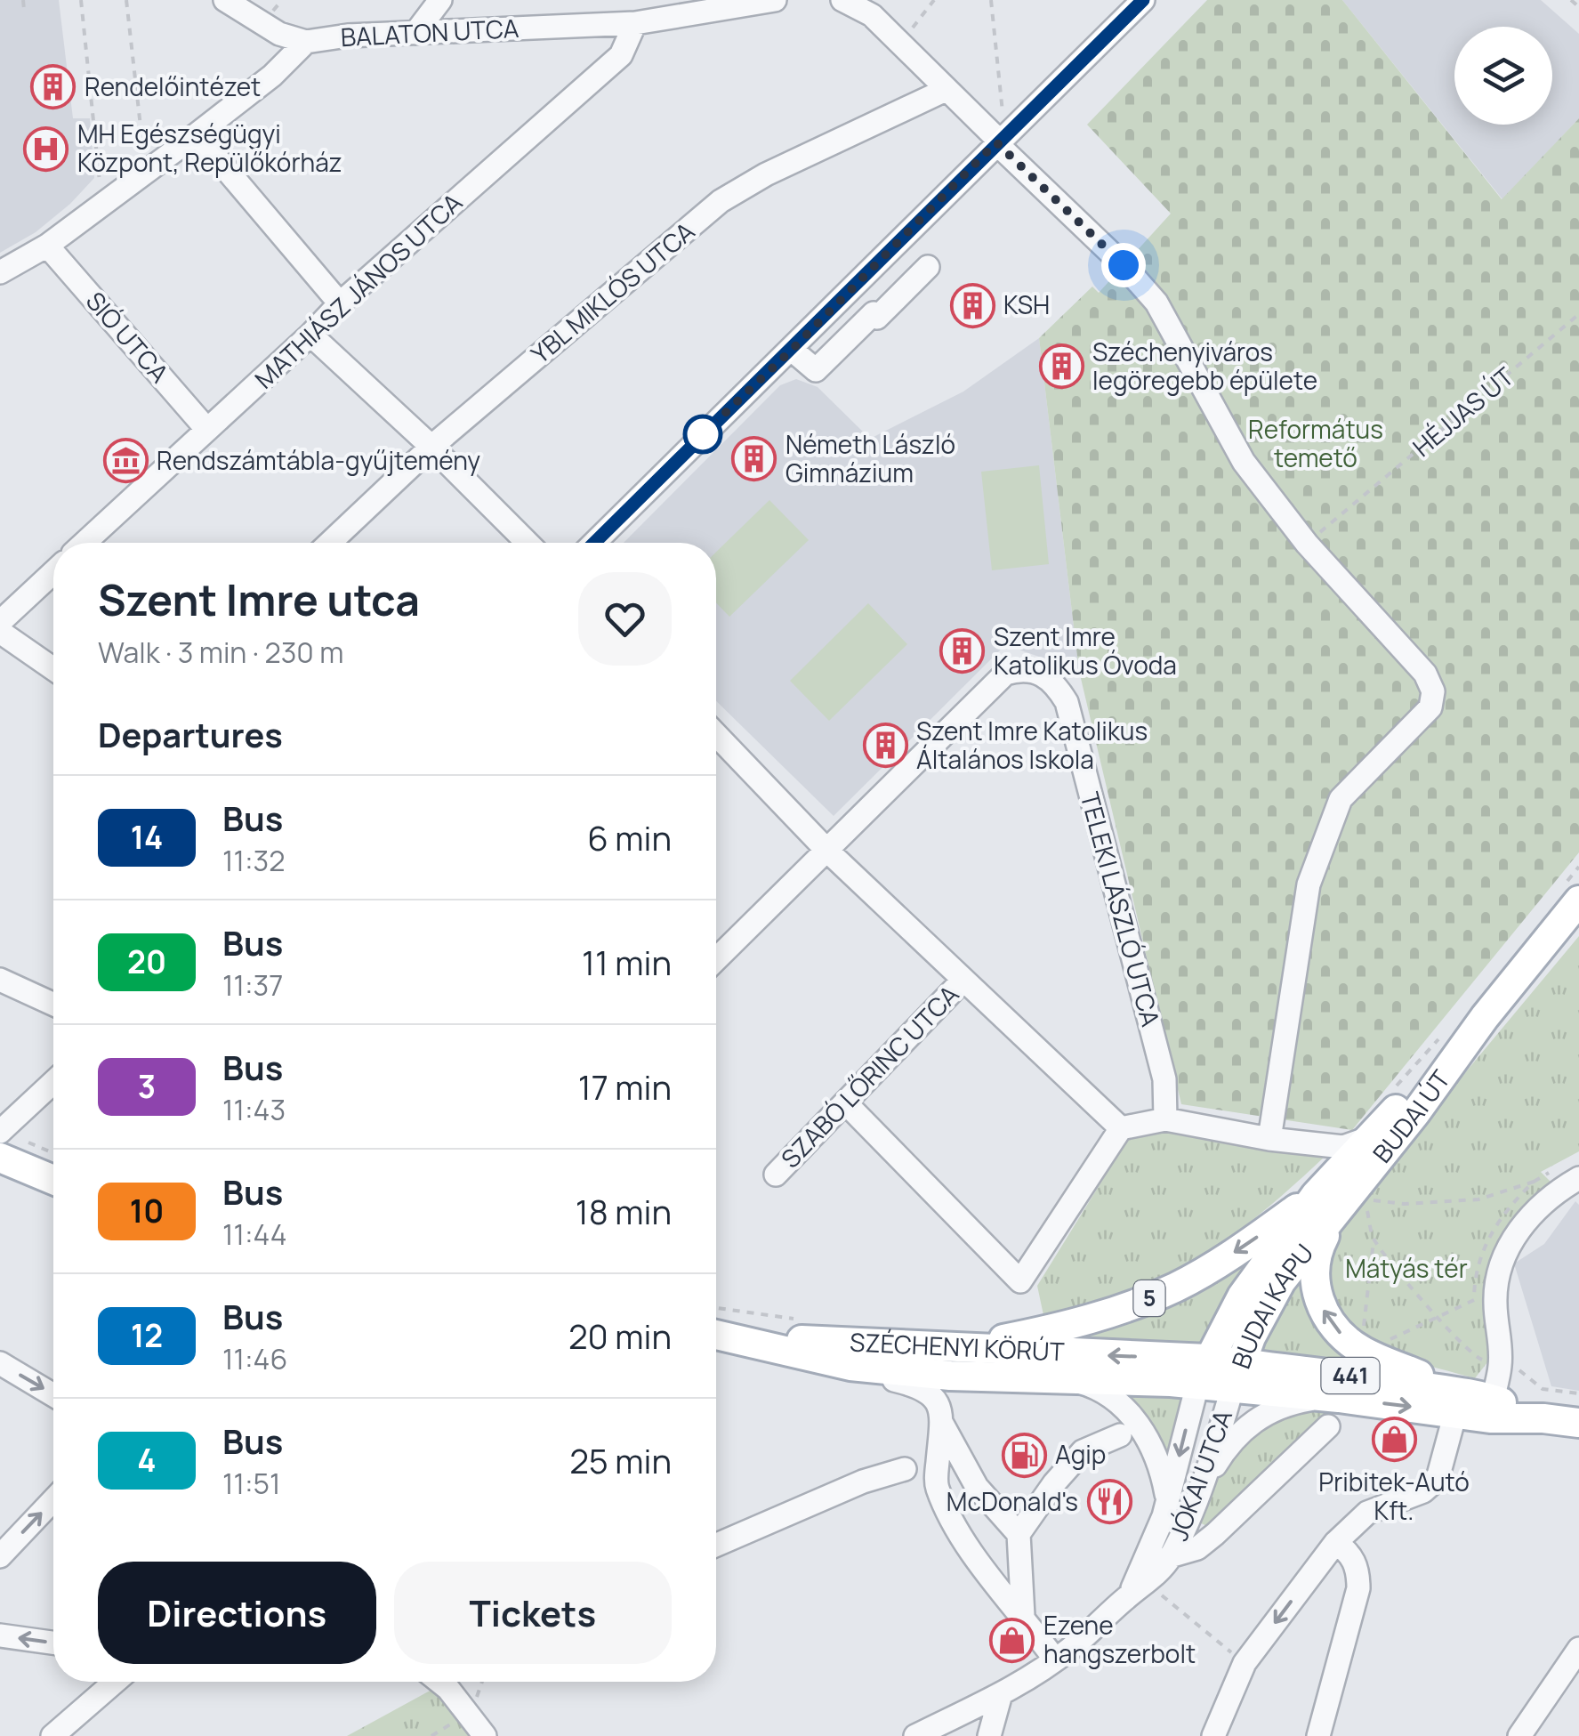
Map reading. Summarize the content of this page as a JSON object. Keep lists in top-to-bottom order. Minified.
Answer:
{"streets":{"main road":["BUDAI ÚT","5","BUDAI KAPU","SZÉCHENYI KÖRÚT","441"],"street":["BALATON UTCA","MATHIÁSZ JÁNOS UTCA","YBL MIKLÓS UTCA","SIÓ UTCA","TELEKI LÁSZLÓ UTCA","SZABÓ LŐRINC UTCA","JÓKAI UTCA"],"path":["HÉJJAS ÚT"]},"crossings":[["BALATON UTCA","MATHIÁSZ JÁNOS UTCA"],["BALATON UTCA","SIÓ UTCA"],["MATHIÁSZ JÁNOS UTCA","SIÓ UTCA"],["BUDAI ÚT","5"],["BUDAI ÚT","BUDAI KAPU"],["5","BUDAI KAPU"],["5","SZÉCHENYI KÖRÚT"],["5","JÓKAI UTCA"],["BUDAI KAPU","SZÉCHENYI KÖRÚT"],["BUDAI KAPU","441"],["BUDAI KAPU","JÓKAI UTCA"],["SZÉCHENYI KÖRÚT","JÓKAI UTCA"],["441","JÓKAI UTCA"]],"parks":["Református temető","Mátyás tér"],"places":{"building":["Rendelőintézet","KSH","Széchenyiváros legöregebb épülete","Németh László Gimnázium","Szent Imre Katolikus Óvoda","Szent Imre Katolikus Általános Iskola"],"hospital":["MH Egészségügyi Központ, Repülőkórház"],"museum":["Rendszámtábla-gyűjtemény"],"shop":["Pribitek-Autó Kft.","Ezene hangszerbolt"],"fuel station":["Agip"],"restaurant":["McDonald's"]},"lines":["bus line 14"],"page":{"heading":[["Szent Imre utca","Walk · 3 min · 230 m"],"Departures"],"list":[{"mark":"14","name":"Bus","note":"11:32","value":"6 min"},{"mark":"20","name":"Bus","note":"11:37","value":"11 min"},{"mark":"3","name":"Bus","note":"11:43","value":"17 min"},{"mark":"10","name":"Bus","note":"11:44","value":"18 min"},{"mark":"12","name":"Bus","note":"11:46","value":"20 min"},{"mark":"4","name":"Bus","note":"11:51","value":"25 min"}],"buttons":["Directions","Tickets"]}}
